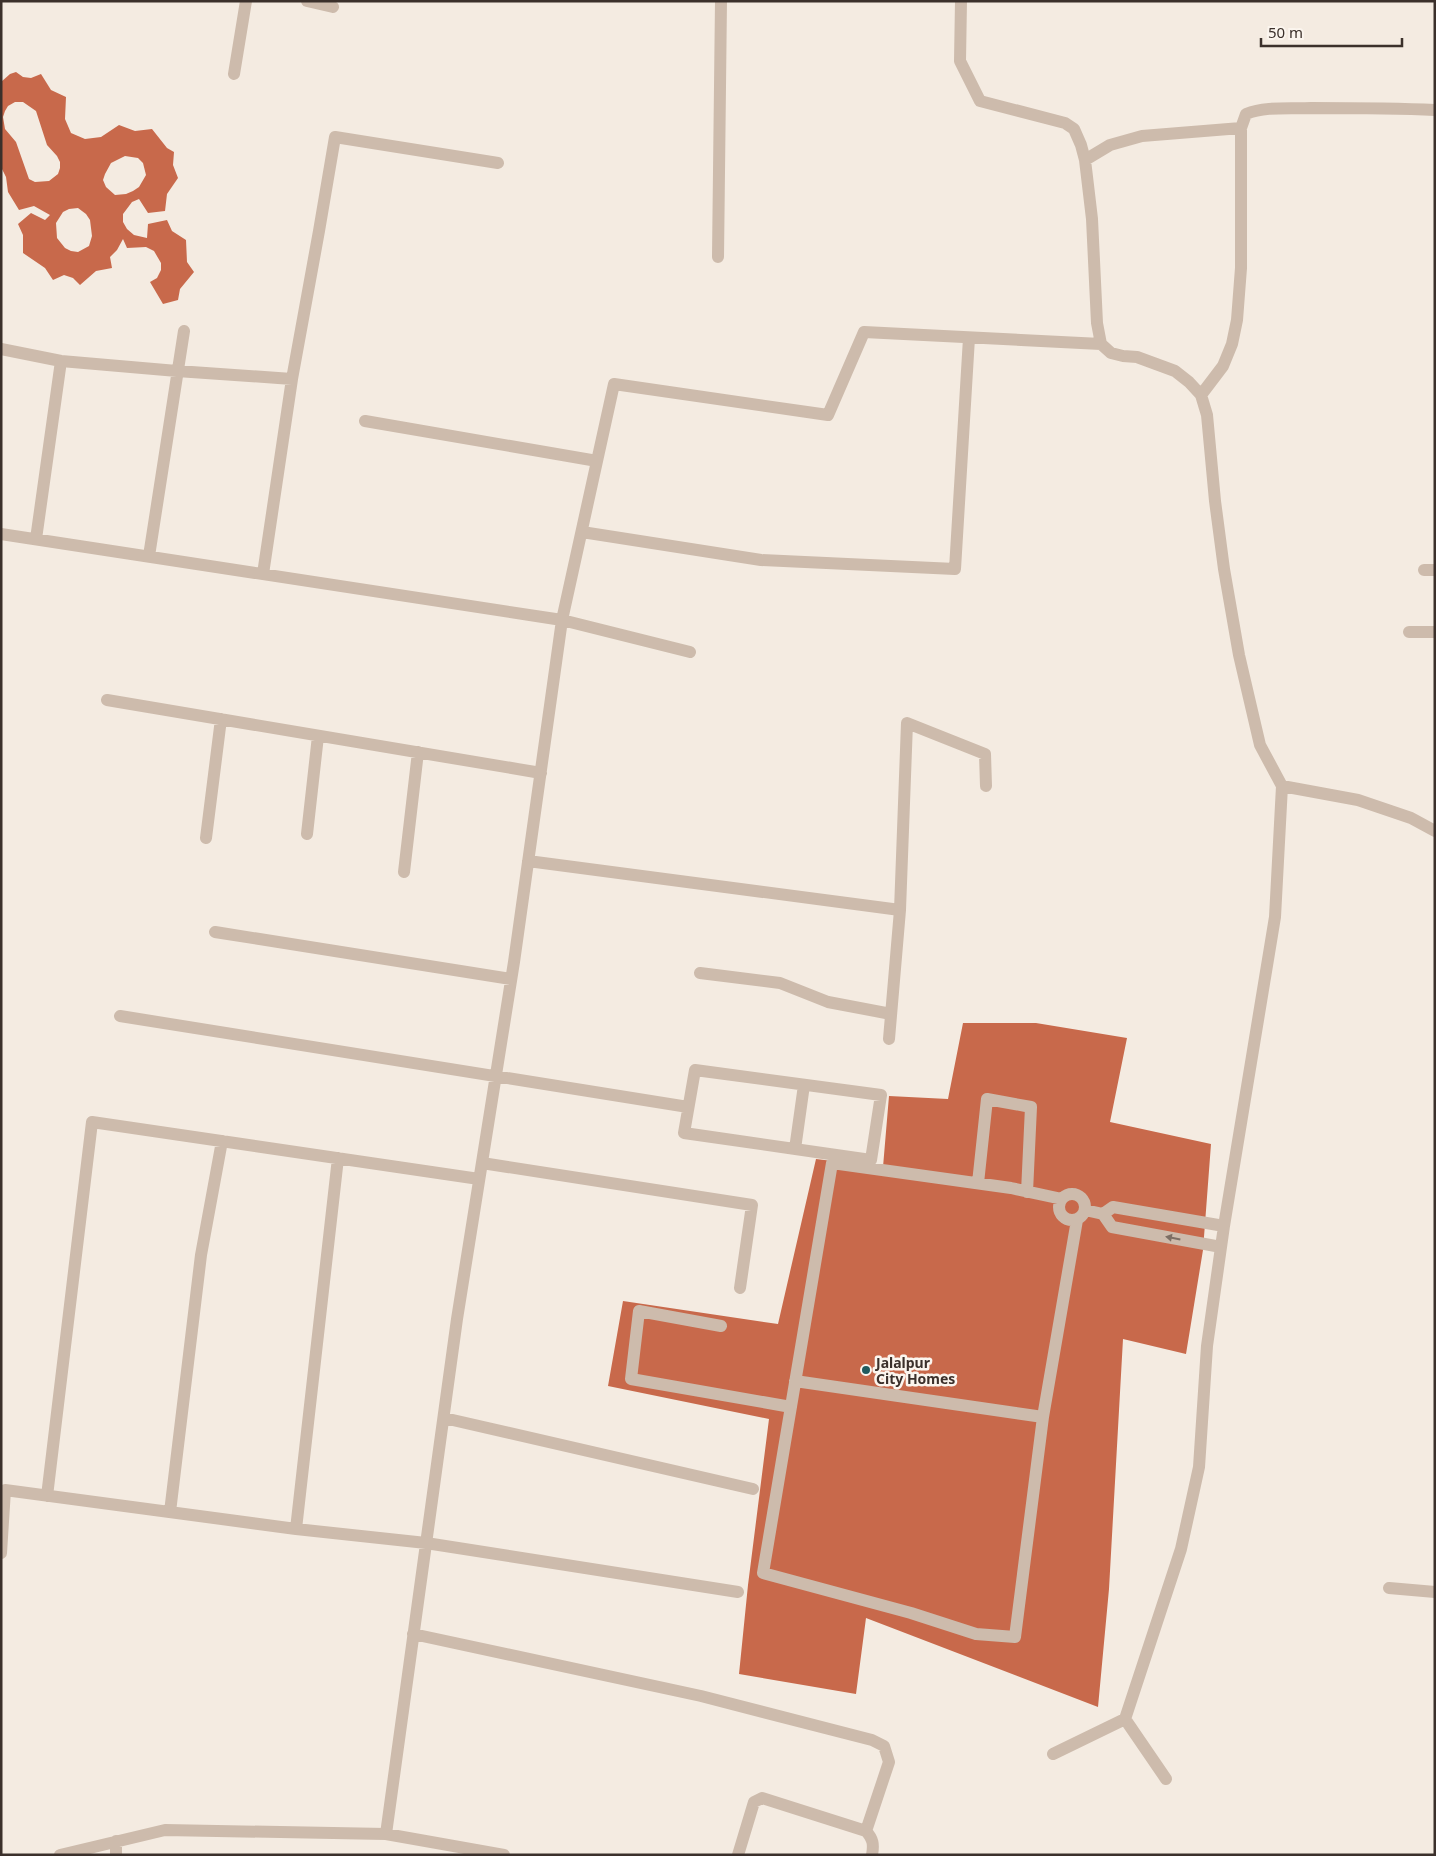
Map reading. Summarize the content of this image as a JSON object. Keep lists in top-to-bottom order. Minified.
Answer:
{"places":["Jalalpur City Homes"],"scale_bar":"50 m"}
